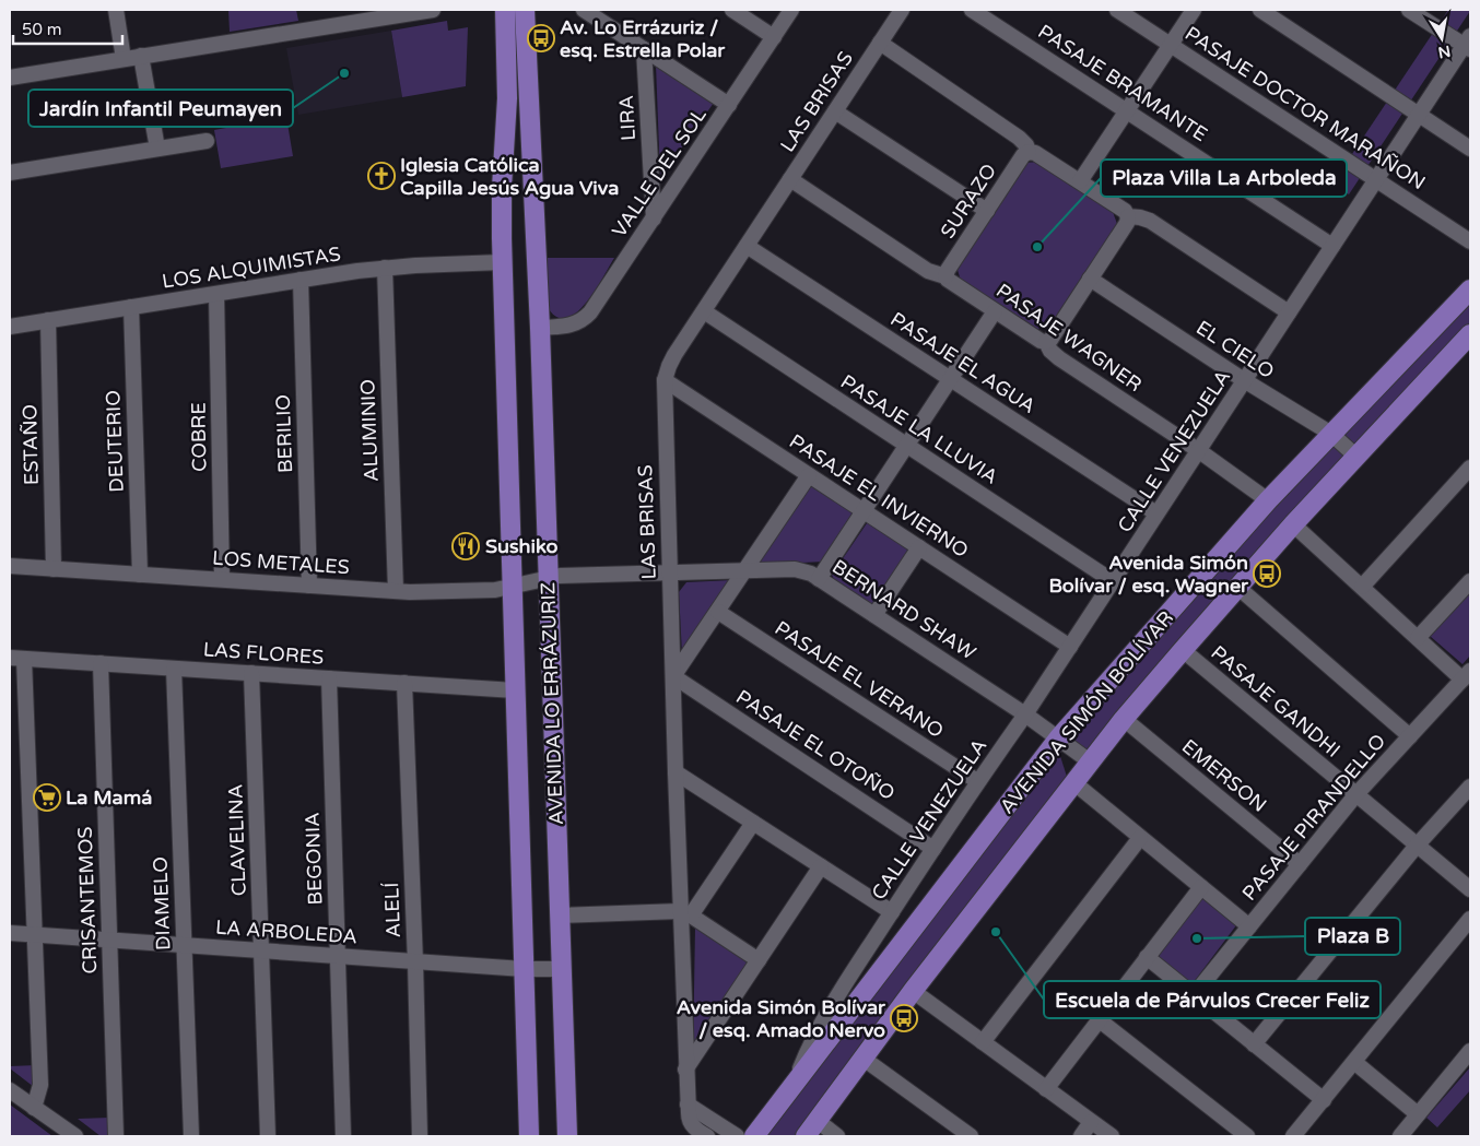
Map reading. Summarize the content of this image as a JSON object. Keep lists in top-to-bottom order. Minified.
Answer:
{"streets":{"main road":["AVENIDA LO ERRÁZURIZ","AVENIDA SIMÓN BOLÍVAR"],"street":["PASAJE BRAMANTE","LAS BRISAS","PASAJE DOCTOR MARAÑON","LIRA","VALLE DEL SOL","SURAZO","LOS ALQUIMISTAS","PASAJE WAGNER","EL CIELO","PASAJE EL AGUA","PASAJE LA LLUVIA","ALUMINIO","BERILIO","COBRE","DEUTERIO","ESTAÑO","CALLE VENEZUELA","PASAJE EL INVIERNO","LOS METALES","BERNARD SHAW","LAS FLORES","PASAJE EL VERANO","PASAJE GANDHI","PASAJE EL OTOÑO","EMERSON","PASAJE PIRANDELLO","CLAVELINA","BEGONIA","CRISANTEMOS","DIAMELO","ALELÍ","LA ARBOLEDA"]},"crossings":[["PASAJE BRAMANTE","CALLE VENEZUELA"],["LAS BRISAS","PASAJE WAGNER"],["LAS BRISAS","PASAJE EL AGUA"],["LAS BRISAS","PASAJE LA LLUVIA"],["LAS BRISAS","PASAJE EL INVIERNO"],["LAS BRISAS","BERNARD SHAW"],["LAS BRISAS","PASAJE EL OTOÑO"],["PASAJE DOCTOR MARAÑON","CALLE VENEZUELA"],["LIRA","VALLE DEL SOL"],["VALLE DEL SOL","AVENIDA LO ERRÁZURIZ"],["SURAZO","PASAJE WAGNER"],["LOS ALQUIMISTAS","ALUMINIO"],["LOS ALQUIMISTAS","BERILIO"],["LOS ALQUIMISTAS","COBRE"],["LOS ALQUIMISTAS","DEUTERIO"],["LOS ALQUIMISTAS","ESTAÑO"],["LOS ALQUIMISTAS","AVENIDA LO ERRÁZURIZ"],["PASAJE WAGNER","CALLE VENEZUELA"],["PASAJE WAGNER","AVENIDA SIMÓN BOLÍVAR"],["EL CIELO","CALLE VENEZUELA"],["EL CIELO","AVENIDA SIMÓN BOLÍVAR"],["PASAJE EL AGUA","CALLE VENEZUELA"],["PASAJE LA LLUVIA","CALLE VENEZUELA"],["ALUMINIO","LOS METALES"],["BERILIO","LOS METALES"],["COBRE","LOS METALES"],["DEUTERIO","LOS METALES"],["ESTAÑO","LOS METALES"],["CALLE VENEZUELA","PASAJE EL INVIERNO"],["CALLE VENEZUELA","BERNARD SHAW"],["CALLE VENEZUELA","PASAJE EL VERANO"],["CALLE VENEZUELA","AVENIDA SIMÓN BOLÍVAR"],["CALLE VENEZUELA","PASAJE EL OTOÑO"],["LOS METALES","AVENIDA LO ERRÁZURIZ"],["BERNARD SHAW","AVENIDA SIMÓN BOLÍVAR"],["LAS FLORES","AVENIDA LO ERRÁZURIZ"],["LAS FLORES","CLAVELINA"],["LAS FLORES","BEGONIA"],["LAS FLORES","CRISANTEMOS"],["LAS FLORES","DIAMELO"],["LAS FLORES","ALELÍ"],["PASAJE GANDHI","AVENIDA SIMÓN BOLÍVAR"],["PASAJE GANDHI","PASAJE PIRANDELLO"],["AVENIDA LO ERRÁZURIZ","LA ARBOLEDA"],["AVENIDA SIMÓN BOLÍVAR","EMERSON"],["EMERSON","PASAJE PIRANDELLO"],["CLAVELINA","LA ARBOLEDA"],["BEGONIA","LA ARBOLEDA"],["CRISANTEMOS","LA ARBOLEDA"],["DIAMELO","LA ARBOLEDA"],["ALELÍ","LA ARBOLEDA"]],"places":{"bus stop":["Av. Lo Errázuriz / esq. Estrella Polar","Avenida Simón Bolívar / esq. Wagner","Avenida Simón Bolívar / esq. Amado Nervo"],"other":["Jardín Infantil Peumayen","Plaza Villa La Arboleda","Escuela de Párvulos Crecer Feliz","Plaza B"],"church":["Iglesia Católica Capilla Jesús Agua Viva"],"restaurant":["Sushiko"],"supermarket":["La Mamá"]},"scale_bar":"50 m","north":"bottom"}
